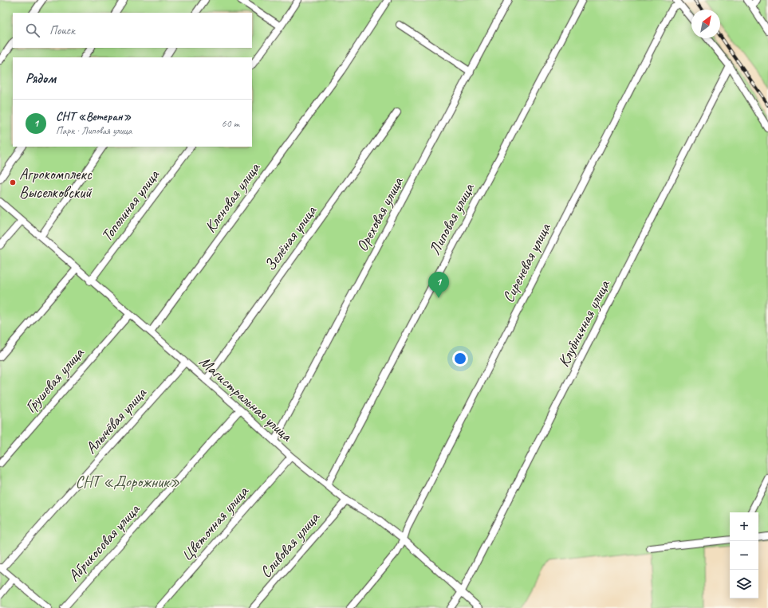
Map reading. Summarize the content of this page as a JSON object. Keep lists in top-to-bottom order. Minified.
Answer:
{"streets":{"street":["Кленовая улица","Тополиная улица","Ореховая улица","Липовая улица","Зелёная улица","Сиреневая улица","Клубничная улица","Грушевая улица","Магистральная улица","Алычёвая улица","Цветочная улица","Абрикосовая улица","Сливовая улица"]},"crossings":[["Кленовая улица","Магистральная улица"],["Тополиная улица","Магистральная улица"],["Ореховая улица","Магистральная улица"],["Липовая улица","Магистральная улица"],["Зелёная улица","Магистральная улица"],["Сиреневая улица","Магистральная улица"],["Клубничная улица","Магистральная улица"],["Грушевая улица","Магистральная улица"],["Магистральная улица","Алычёвая улица"],["Магистральная улица","Цветочная улица"],["Магистральная улица","Абрикосовая улица"],["Магистральная улица","Сливовая улица"]],"parks":["СНТ «Дорожник»"],"places":["Агрокомплекс Выселковский"],"north":"top right","page":{"search":"Поиск","heading":"Рядом","list":[{"mark":"1","name":"СНТ «Ветеран»","note":"Парк · Липовая улица","value":"60 m"}],"pins":"1","map_buttons":["+","−"]}}
